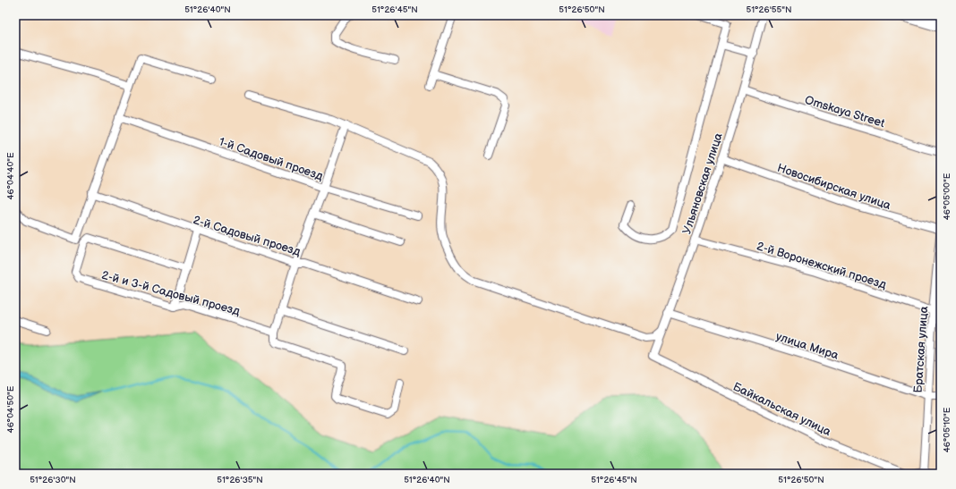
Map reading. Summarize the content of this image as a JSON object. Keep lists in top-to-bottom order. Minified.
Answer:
{"streets":{"street":["Omskaya Street","1-й Садовый проезд","Ульяновская улица","Новосибирская улица","2-й Садовый проезд","2-й Воронежский проезд","2-й и 3-й Садовый проезд","улица Мира","Братская улица","Байкальская улица"]},"crossings":[["Omskaya Street","Ульяновская улица"],["Ульяновская улица","Новосибирская улица"],["Ульяновская улица","2-й Воронежский проезд"],["Ульяновская улица","улица Мира"],["Ульяновская улица","Байкальская улица"],["Новосибирская улица","Братская улица"],["2-й Воронежский проезд","Братская улица"],["улица Мира","Братская улица"]],"coordinates":["51°26'40\"N","51°26'45\"N","51°26'50\"N","51°26'55\"N","46°04'40\"E","46°05'00\"E","46°04'50\"E","46°05'10\"E","51°26'30\"N","51°26'35\"N"]}
